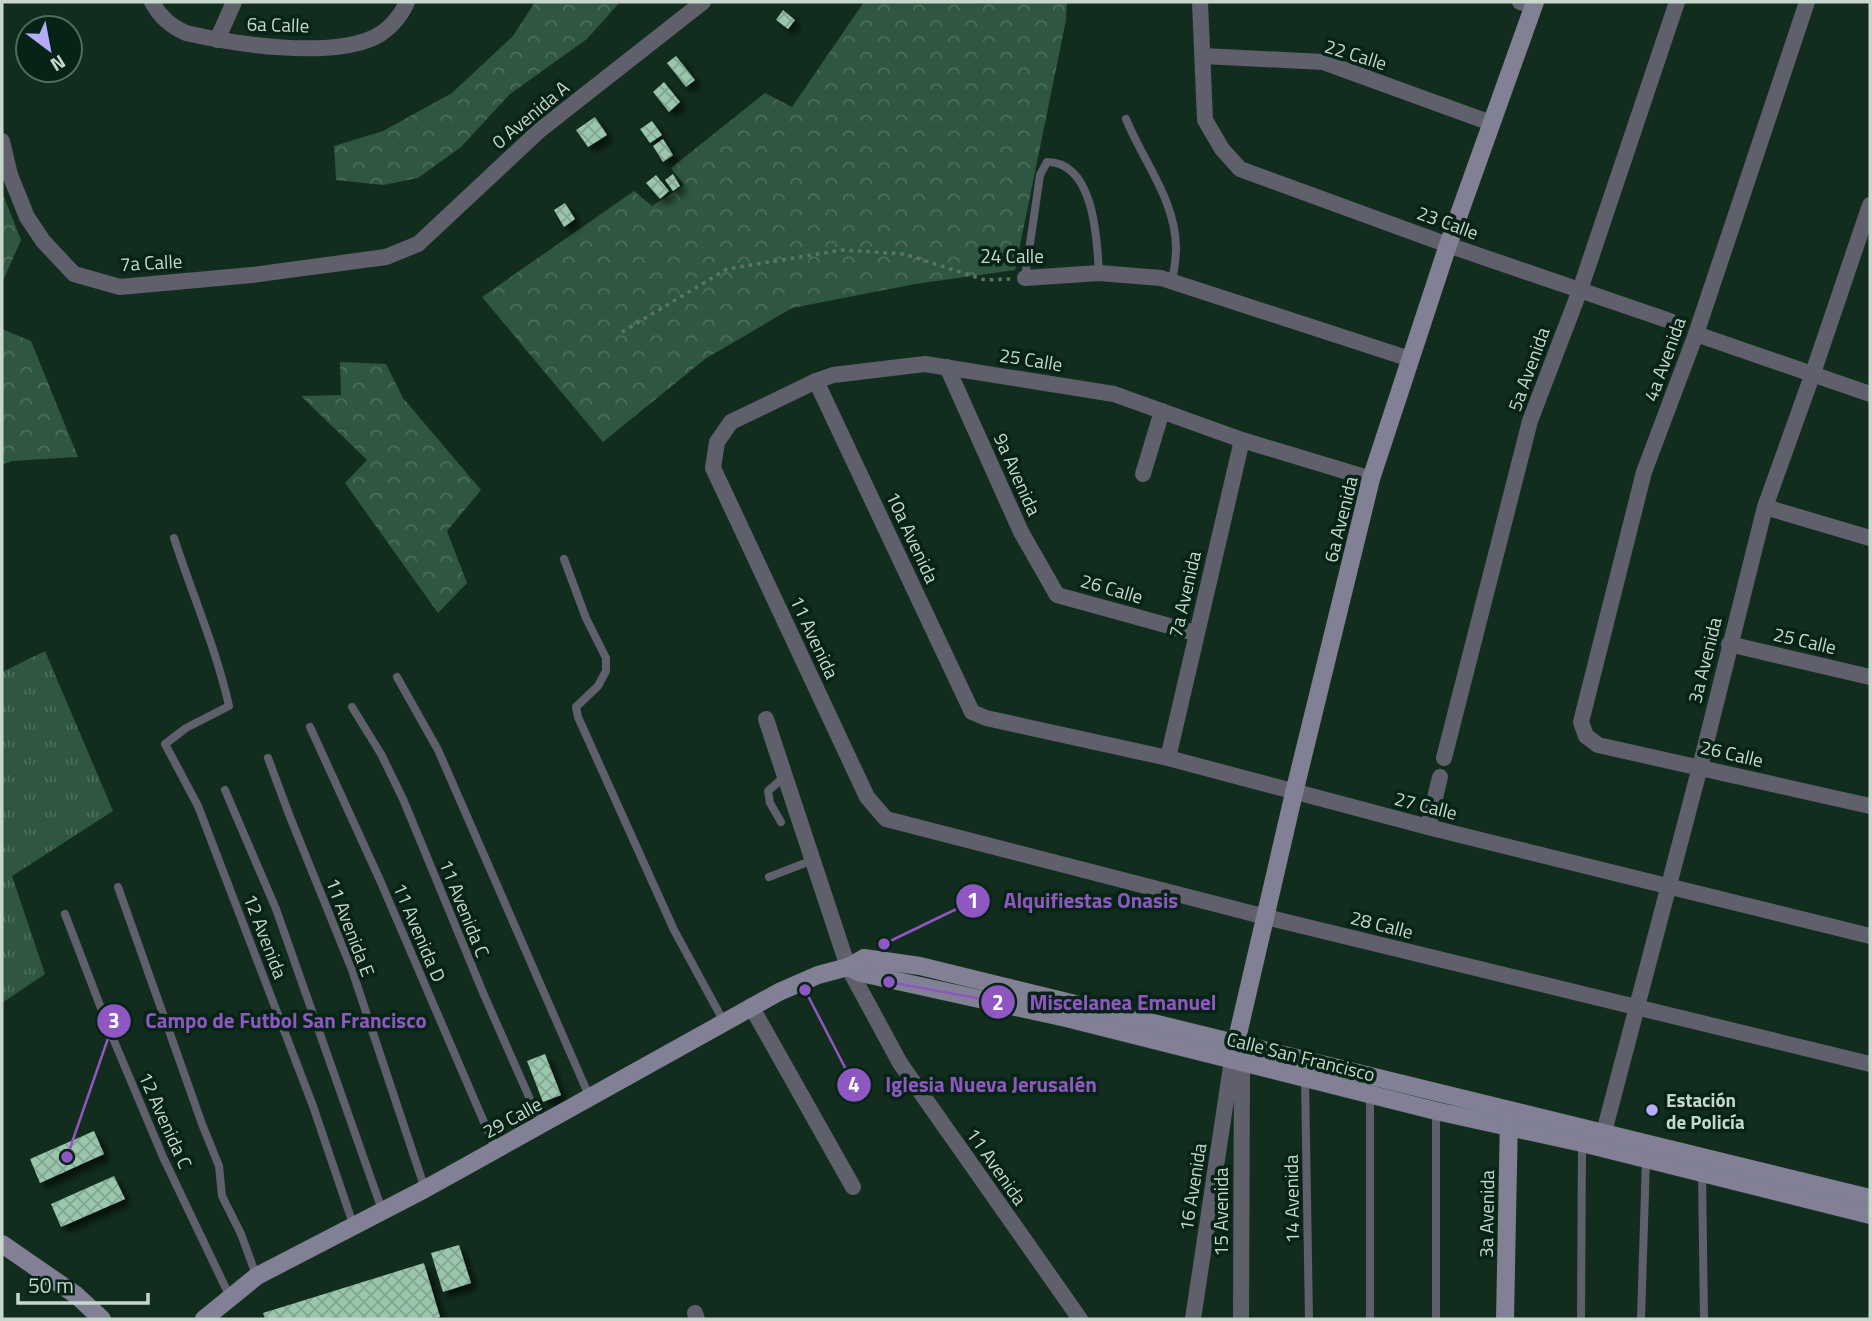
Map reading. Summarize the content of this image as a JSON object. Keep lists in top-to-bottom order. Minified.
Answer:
{"streets":{"street":["6a Calle","22 Calle","0 Avenida A","23 Calle","24 Calle","7a Calle","25 Calle","4a Avenida","5a Avenida","9a Avenida","6a Avenida","10a Avenida","26 Calle","7a Avenida","11 Avenida","3a Avenida","27 Calle","28 Calle","Calle San Francisco","29 Calle","16 Avenida","15 Avenida"],"lane":["11 Avenida C","11 Avenida E","11 Avenida D","12 Avenida","12 Avenida C","14 Avenida"]},"crossings":[["22 Calle","23 Calle"],["22 Calle","6a Avenida"],["0 Avenida A","7a Calle"],["23 Calle","5a Avenida"],["23 Calle","6a Avenida"],["24 Calle","6a Avenida"],["25 Calle","9a Avenida"],["25 Calle","6a Avenida"],["25 Calle","10a Avenida"],["25 Calle","7a Avenida"],["25 Calle","11 Avenida"],["25 Calle","3a Avenida"],["4a Avenida","26 Calle"],["9a Avenida","26 Calle"],["6a Avenida","27 Calle"],["6a Avenida","28 Calle"],["6a Avenida","Calle San Francisco"],["6a Avenida","16 Avenida"],["6a Avenida","15 Avenida"],["10a Avenida","27 Calle"],["26 Calle","7a Avenida"],["26 Calle","3a Avenida"],["7a Avenida","27 Calle"],["11 Avenida","28 Calle"],["11 Avenida","Calle San Francisco"],["11 Avenida","29 Calle"],["3a Avenida","27 Calle"],["3a Avenida","28 Calle"],["3a Avenida","Calle San Francisco"],["11 Avenida C","29 Calle"],["11 Avenida E","29 Calle"],["11 Avenida D","29 Calle"],["12 Avenida","29 Calle"],["Calle San Francisco","29 Calle"],["Calle San Francisco","16 Avenida"],["Calle San Francisco","14 Avenida"],["Calle San Francisco","15 Avenida"],["29 Calle","12 Avenida C"],["16 Avenida","15 Avenida"]],"places":["Alquifiestas Onasis","Miscelanea Emanuel","Iglesia Nueva Jerusalén","Estación de Policía","Campo de Futbol San Francisco"],"scale_bar":"50 m","north":"bottom right"}
